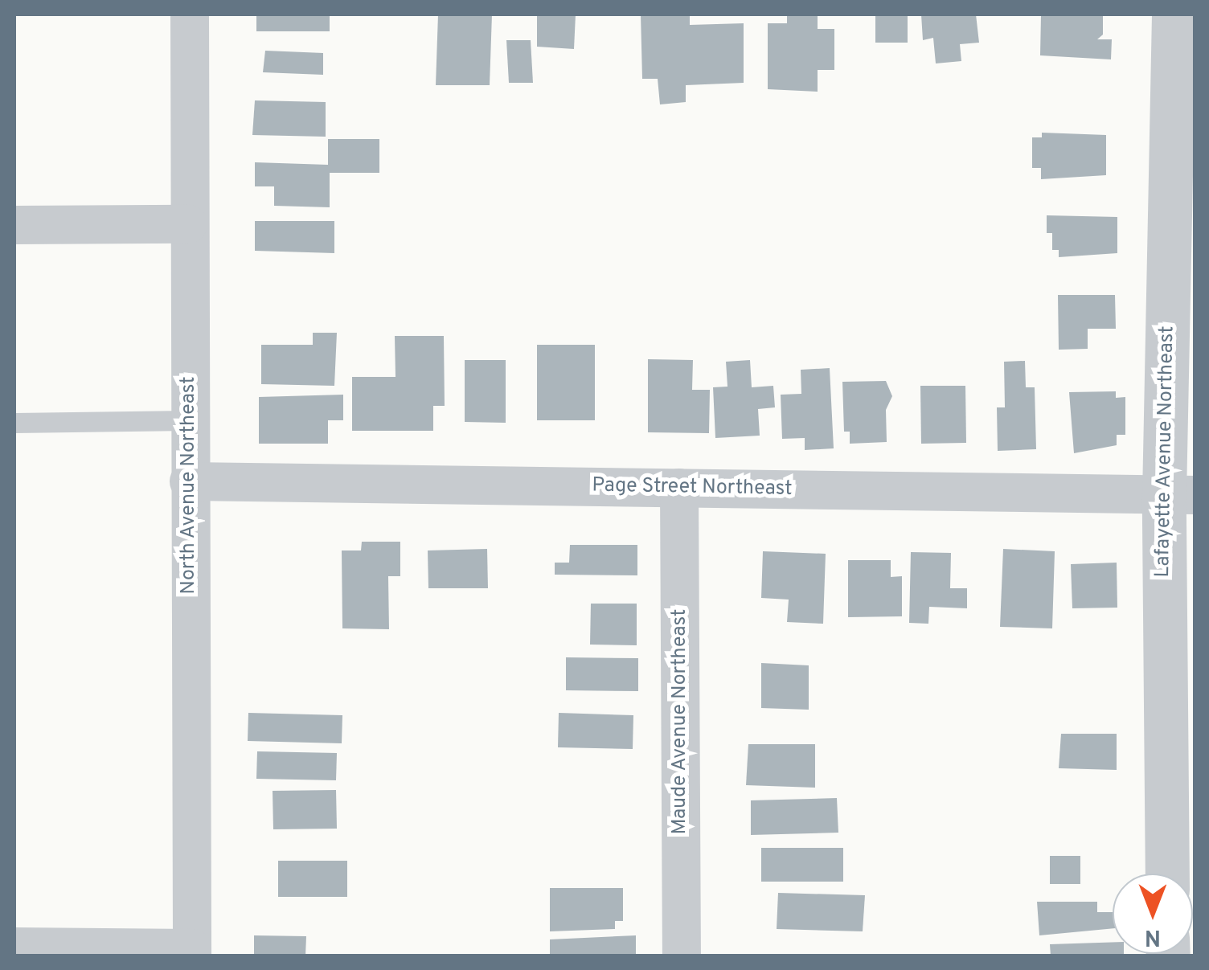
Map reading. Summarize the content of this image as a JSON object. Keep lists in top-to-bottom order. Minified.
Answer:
{"streets":{"street":["Lafayette Avenue Northeast","North Avenue Northeast","Page Street Northeast","Maude Avenue Northeast"]},"crossings":[["Lafayette Avenue Northeast","Page Street Northeast"],["North Avenue Northeast","Page Street Northeast"],["Page Street Northeast","Maude Avenue Northeast"]],"north":"bottom"}
